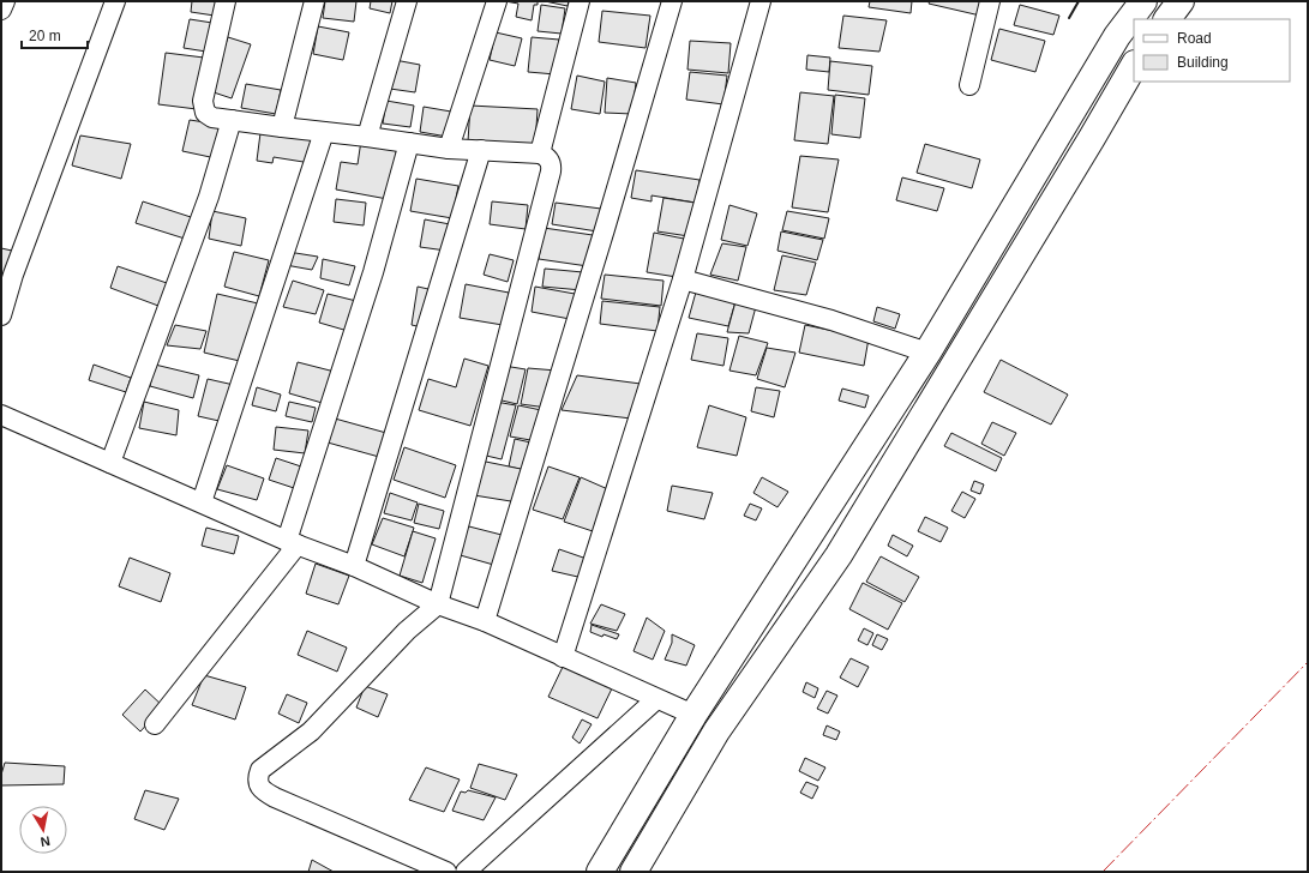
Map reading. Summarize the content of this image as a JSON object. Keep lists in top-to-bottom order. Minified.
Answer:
{"legend":["Road","Building"],"scale_bar":"20 m","north":"bottom"}
